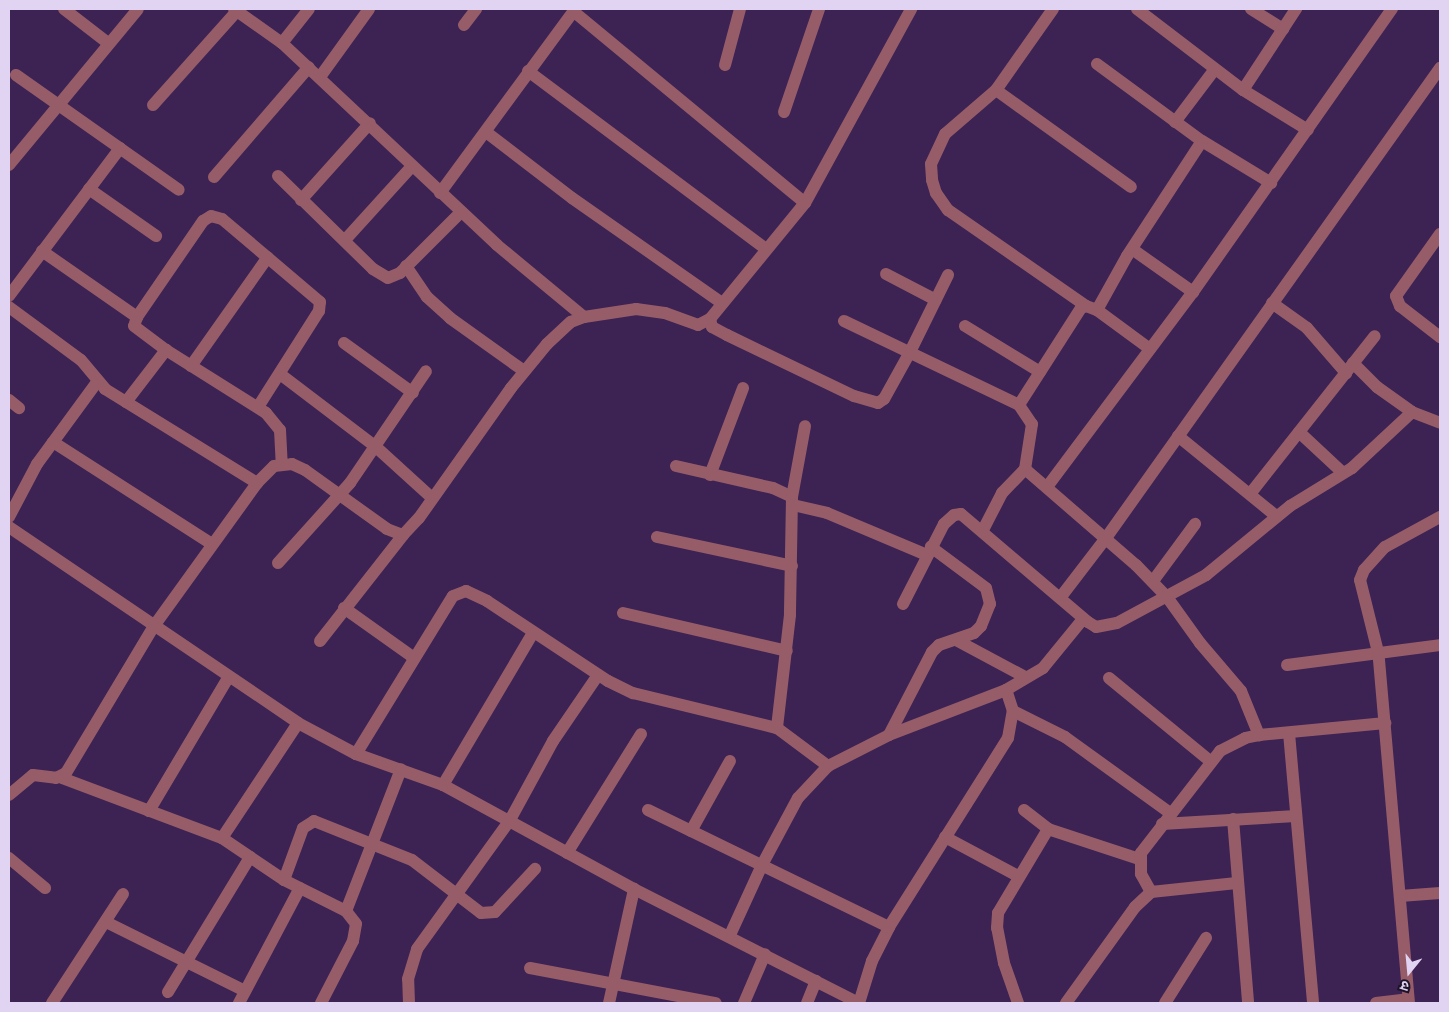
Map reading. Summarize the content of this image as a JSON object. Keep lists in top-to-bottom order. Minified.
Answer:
{"north":"bottom"}
